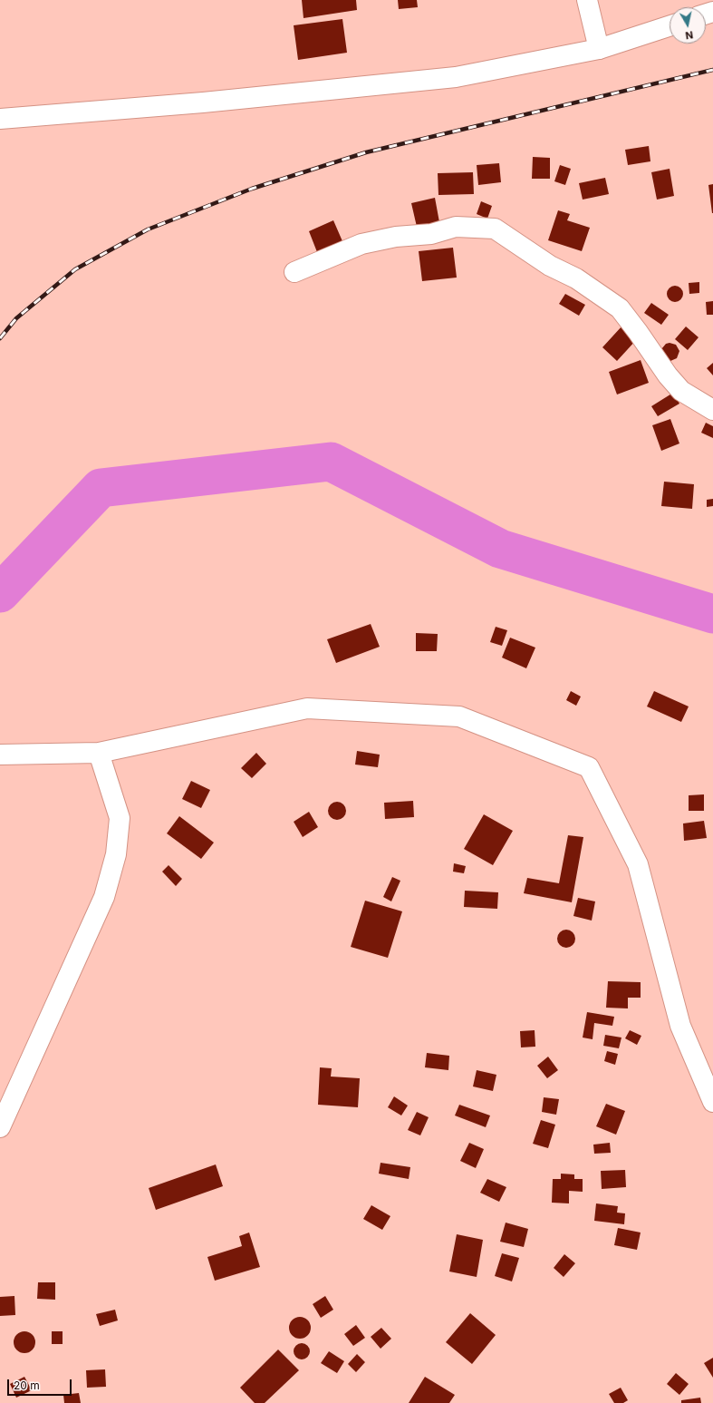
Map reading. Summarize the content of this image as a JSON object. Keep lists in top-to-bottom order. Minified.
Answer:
{"scale_bar":"20 m","north":"bottom"}
